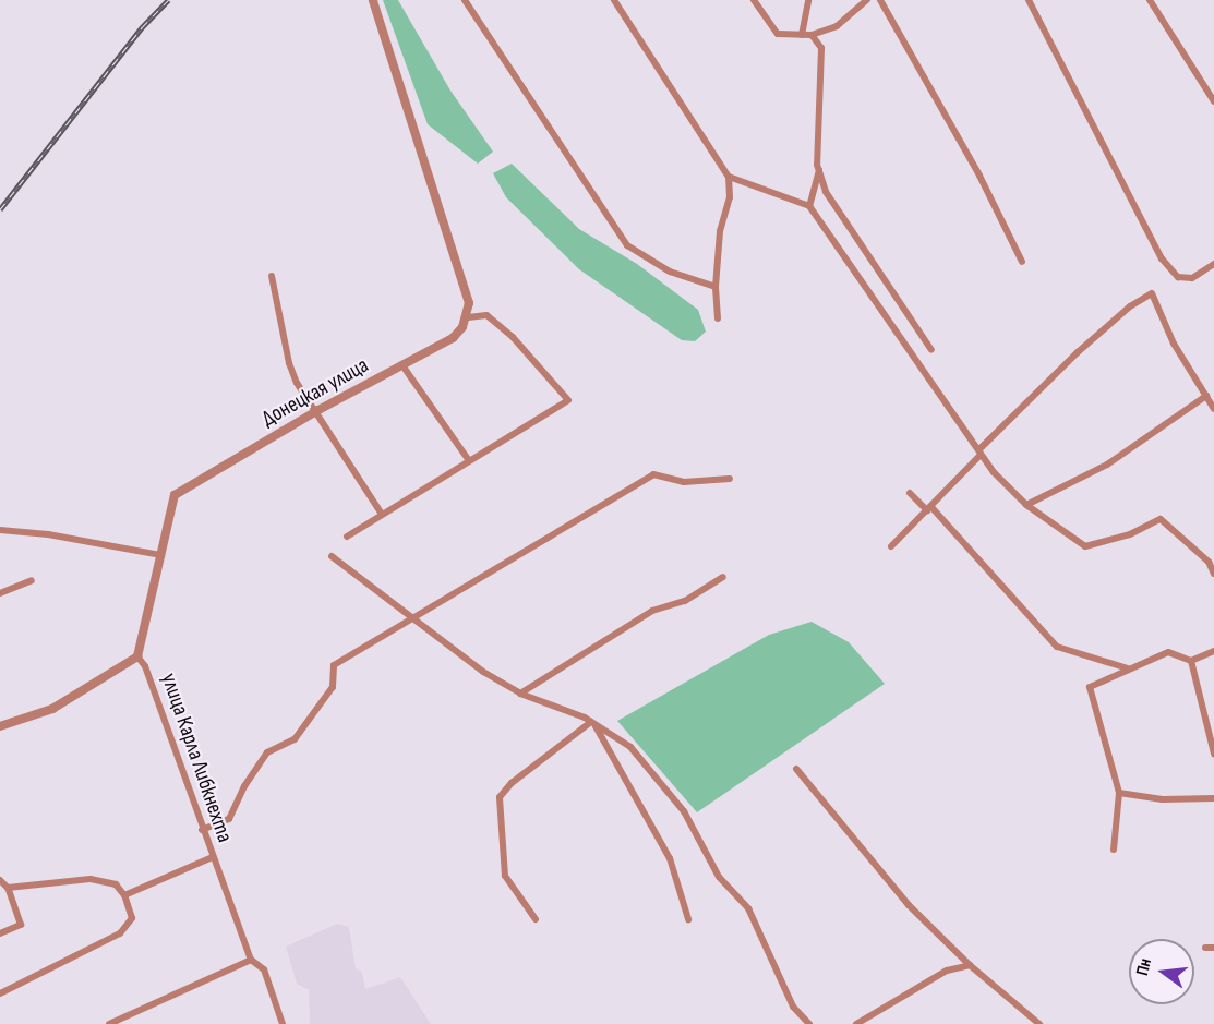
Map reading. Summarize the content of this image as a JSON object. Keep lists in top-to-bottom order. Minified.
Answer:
{"streets":{"street":["Донецкая улица","улица Карла Либкнехта"]},"crossings":[["Донецкая улица","улица Карла Либкнехта"]],"north":"left"}
